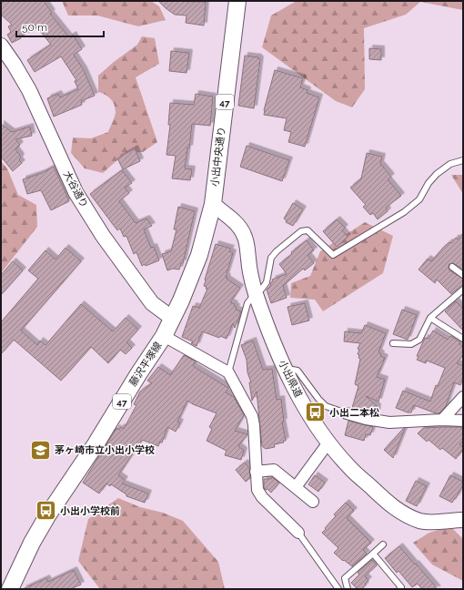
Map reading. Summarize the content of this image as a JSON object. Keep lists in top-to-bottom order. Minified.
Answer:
{"streets":{"main road":["47","小出中央通り","大谷通り","藤沢平塚線","小出県道"]},"crossings":[["小出中央通り","藤沢平塚線"],["小出中央通り","小出県道"],["大谷通り","藤沢平塚線"],["藤沢平塚線","小出県道"]],"places":{"bus stop":["小出二本松","小出小学校前"],"school or university":["茅ヶ崎市立小出小学校"]},"scale_bar":"50 m"}
